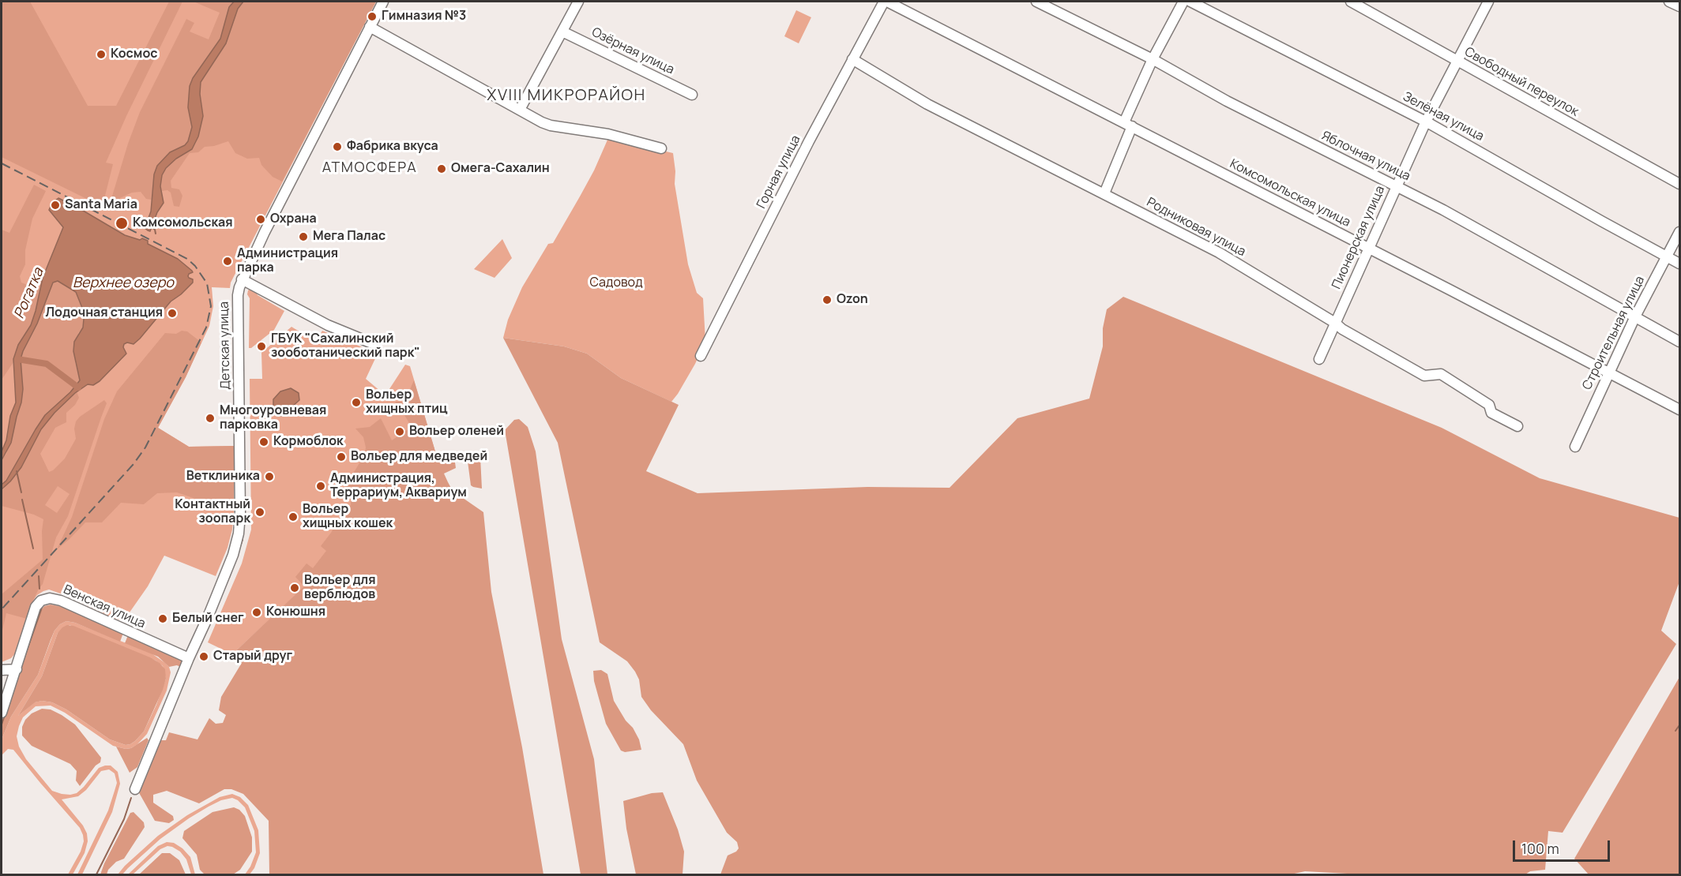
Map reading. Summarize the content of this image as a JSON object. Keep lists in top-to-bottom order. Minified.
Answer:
{"streets":{"street":["Озёрная улица","Свободный переулок","Зелёная улица","Яблочная улица","Горная улица","Комсомольская улица","Родниковая улица","Пионерская улица","Строительная улица","Детская улица","Венская улица"]},"crossings":[["Свободный переулок","Пионерская улица"],["Зелёная улица","Пионерская улица"],["Зелёная улица","Строительная улица"],["Яблочная улица","Пионерская улица"],["Яблочная улица","Строительная улица"],["Горная улица","Комсомольская улица"],["Горная улица","Родниковая улица"],["Комсомольская улица","Пионерская улица"],["Комсомольская улица","Строительная улица"],["Родниковая улица","Пионерская улица"],["Детская улица","Венская улица"]],"districts":["XVIII МИКРОРАЙОН","АТМОСФЕРА"],"water":["Верхнее озеро","Рогатка"],"parks":["Садовод"],"places":["Гимназия №3","Космос","Фабрика вкуса","Омега-Сахалин","Santa Maria","Охрана","Комсомольская","Мега Палас","Администрация парка","Ozon","Лодочная станция","ГБУК \"Сахалинский зооботанический парк\"","Вольер хищных птиц","Многоуровневая парковка","Вольер оленей","Кормоблок","Вольер для медведей","Ветклиника","Администрация, Террариум, Аквариум","Контактный зоопарк","Вольер хищных кошек","Вольер для верблюдов","Конюшня","Белый снег","Старый друг"],"scale_bar":"100 m"}
